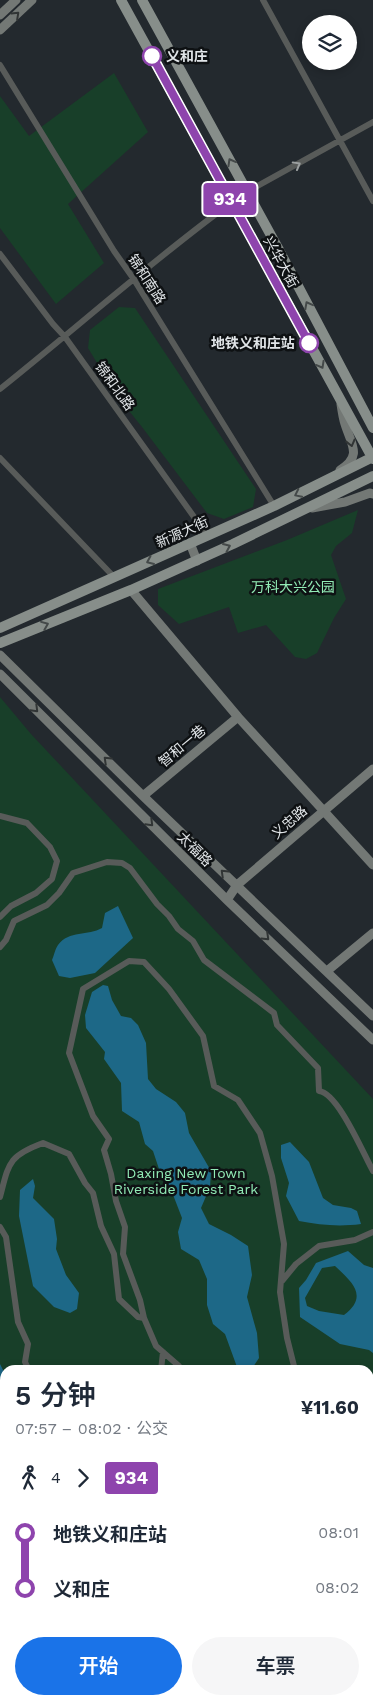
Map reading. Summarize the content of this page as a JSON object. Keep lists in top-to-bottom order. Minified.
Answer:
{"streets":{"main road":["兴华大街","新源大街","智和一巷","义忠路","太福路"],"street":["锦和南路","锦和北路"]},"crossings":[["兴华大街","新源大街"],["锦和南路","新源大街"],["锦和北路","新源大街"],["智和一巷","太福路"],["义忠路","太福路"]],"parks":["万科大兴公园","Daxing New Town Riverside Forest Park"],"places":["义和庄","地铁义和庄站"],"lines":["bus line 934"],"page":{"on_map":"934","heading":["5 分钟","07:57 – 08:02 · 公交","¥11.60"],"legs":["4","934"],"list":[{"name":"地铁义和庄站","value":"08:01"},{"name":"义和庄","value":"08:02"}],"buttons":["开始","车票"]}}
